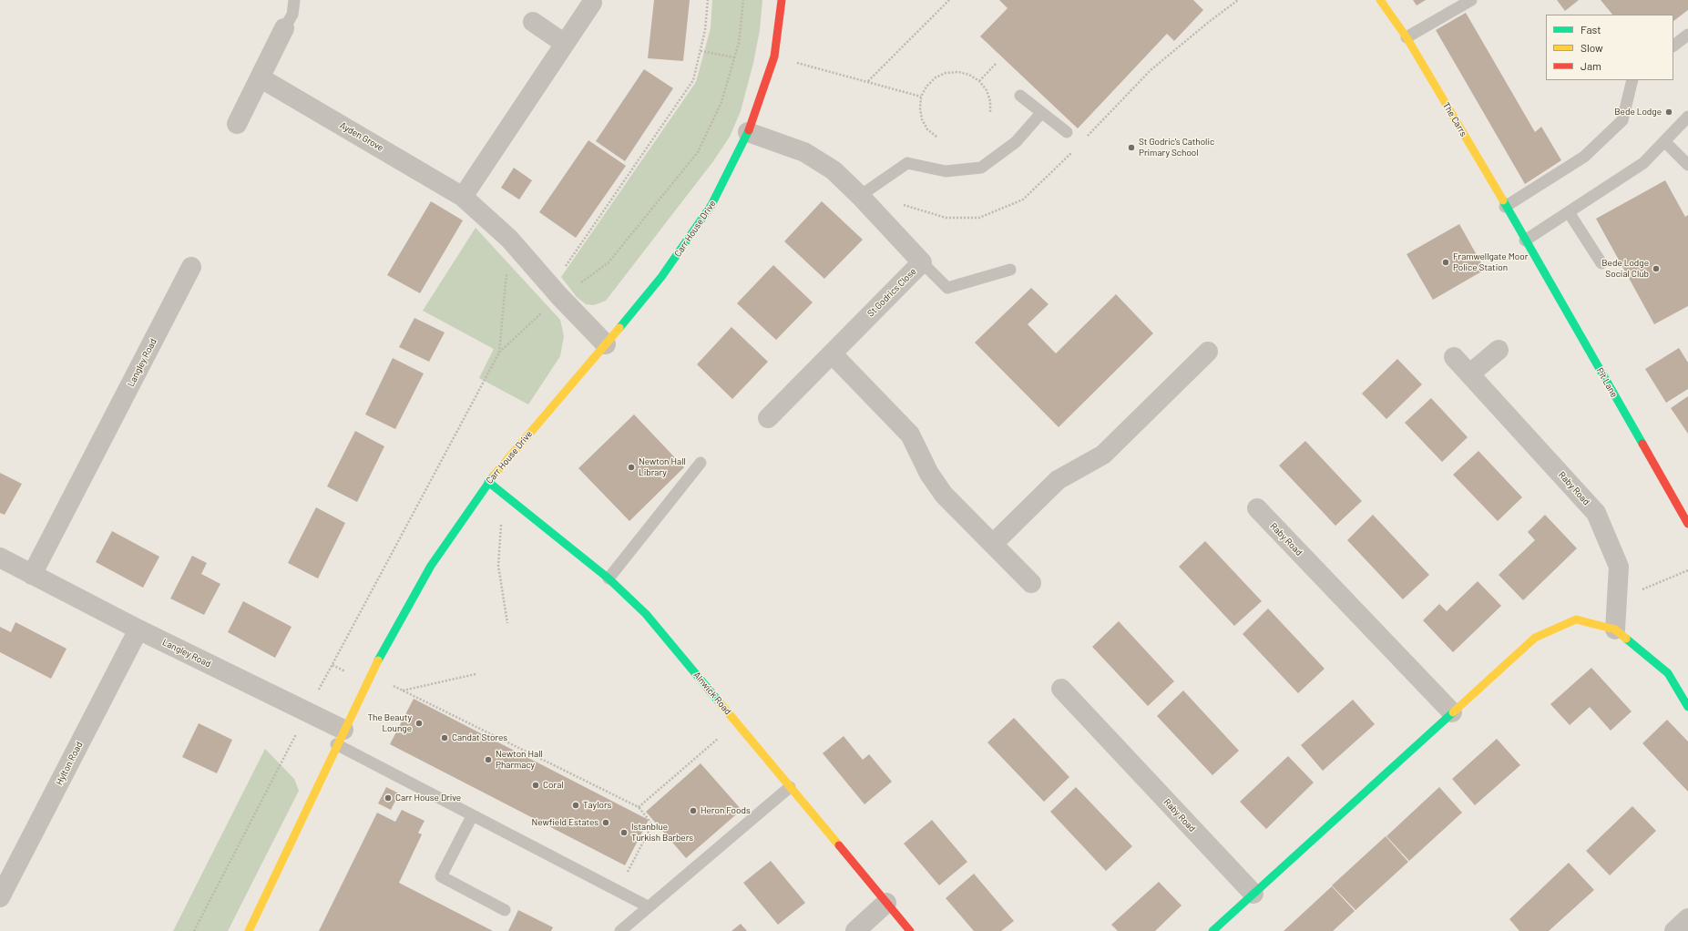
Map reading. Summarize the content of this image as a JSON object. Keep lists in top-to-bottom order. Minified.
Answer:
{"streets":{"street":["The Carrs","Ayden Grove","Carr House Drive","St Godrics Close","Langley Road","Pit Lane","Raby Road","Alnwick Road","Hylton Road"]},"crossings":[["The Carrs","Pit Lane"],["Ayden Grove","Carr House Drive"],["Carr House Drive","St Godrics Close"],["Carr House Drive","Langley Road"],["Carr House Drive","Alnwick Road"],["Langley Road","Hylton Road"]],"places":["Bede Lodge","St Godric's Catholic Primary School","Framwellgate Moor Police Station","Bede Lodge Social Club","Newton Hall Library","The Beauty Lounge","Candat Stores","Newton Hall Pharmacy","Coral","Carr House Drive","Taylors","Heron Foods","Newfield Estates","Istanblue Turkish Barbers"],"legend":["Fast","Slow","Jam"]}
